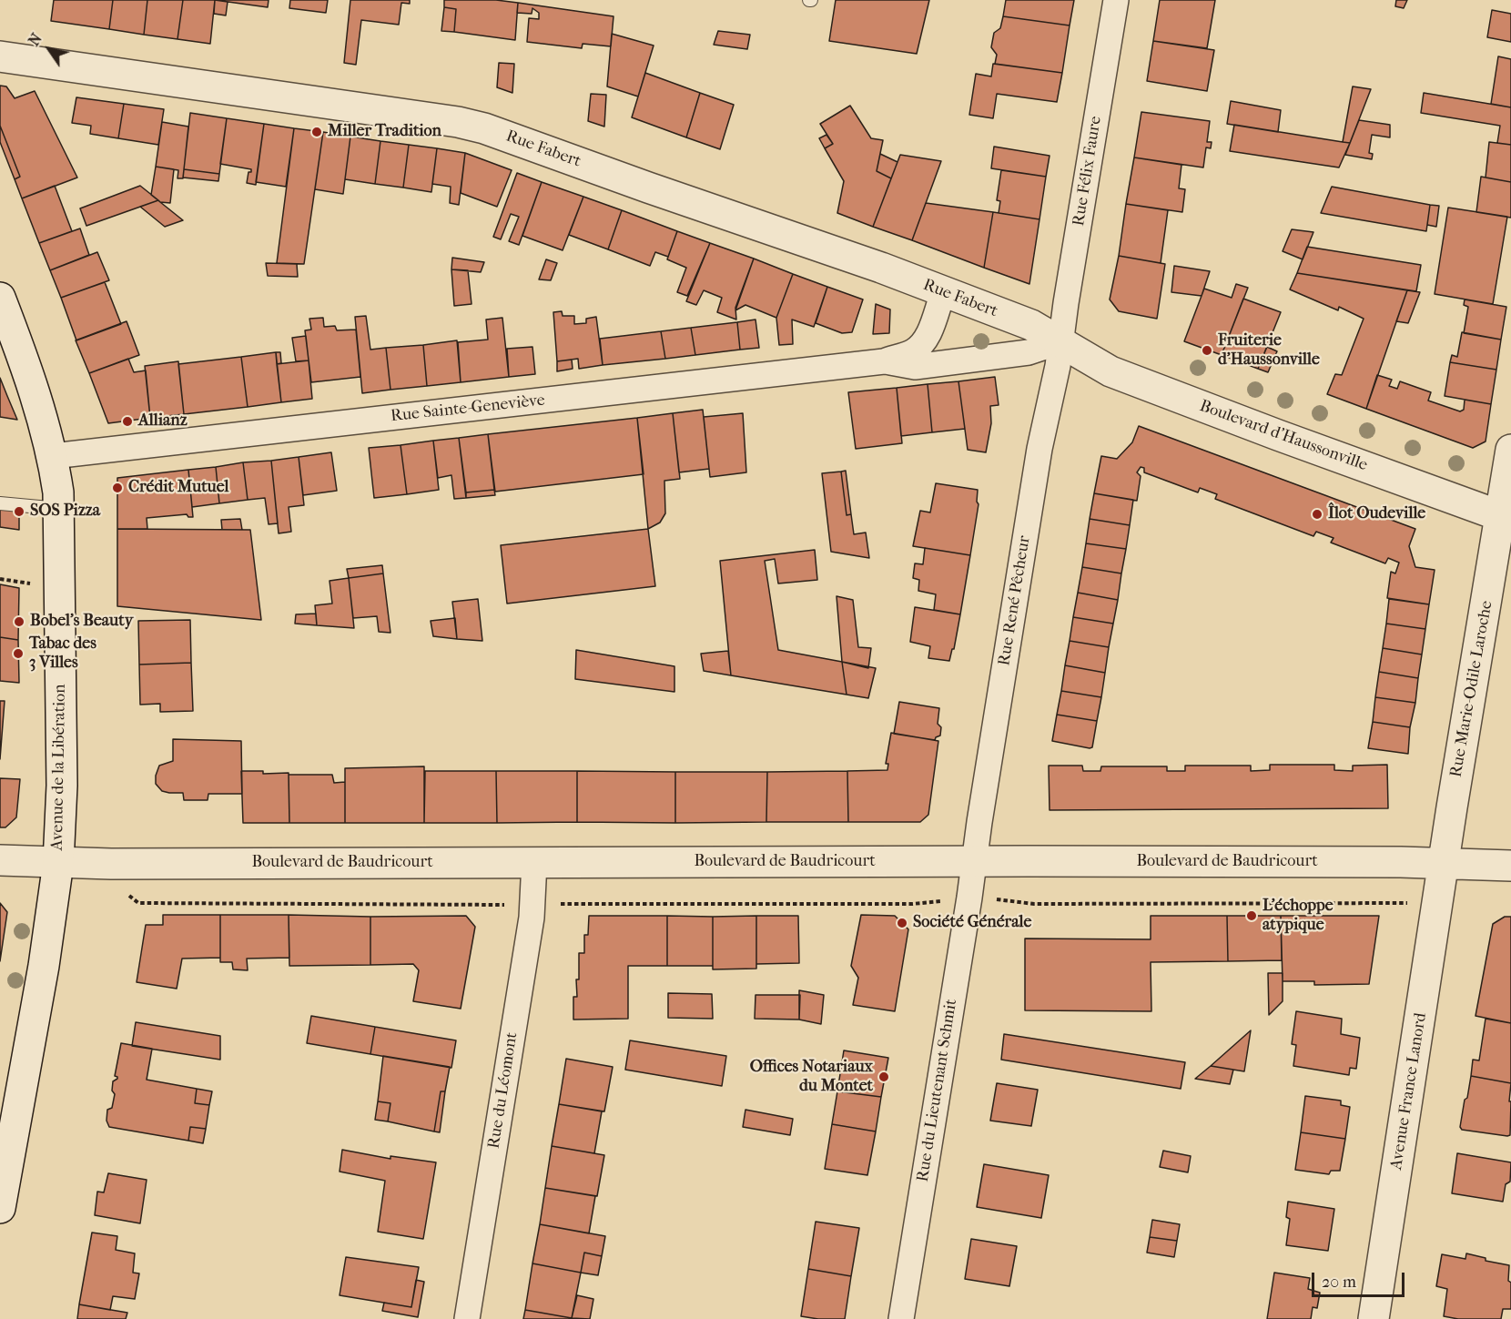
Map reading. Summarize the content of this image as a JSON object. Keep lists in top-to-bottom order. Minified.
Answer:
{"streets":{"street":["Rue Fabert","Rue Félix Faure","Rue Sainte-Geneviève","Boulevard d'Haussonville","Rue René Pêcheur","Rue Marie-Odile Laroche","Avenue de la Libération","Boulevard de Baudricourt","Rue du Léomont","Rue du Lieutenant Schmit","Avenue France Lanord"]},"crossings":[["Rue Fabert","Rue Félix Faure"],["Rue Fabert","Rue Sainte-Geneviève"],["Rue Fabert","Boulevard d'Haussonville"],["Rue Fabert","Rue René Pêcheur"],["Rue Félix Faure","Rue Sainte-Geneviève"],["Rue Félix Faure","Boulevard d'Haussonville"],["Rue Félix Faure","Rue René Pêcheur"],["Rue Sainte-Geneviève","Boulevard d'Haussonville"],["Rue Sainte-Geneviève","Rue René Pêcheur"],["Rue Sainte-Geneviève","Avenue de la Libération"],["Boulevard d'Haussonville","Rue René Pêcheur"],["Boulevard d'Haussonville","Rue Marie-Odile Laroche"],["Rue René Pêcheur","Boulevard de Baudricourt"],["Rue René Pêcheur","Rue du Lieutenant Schmit"],["Rue Marie-Odile Laroche","Boulevard de Baudricourt"],["Rue Marie-Odile Laroche","Avenue France Lanord"],["Avenue de la Libération","Boulevard de Baudricourt"],["Boulevard de Baudricourt","Rue du Léomont"],["Boulevard de Baudricourt","Rue du Lieutenant Schmit"],["Boulevard de Baudricourt","Avenue France Lanord"]],"places":["Miller Tradition","Fruiterie d'Haussonville","Allianz","Crédit Mutuel","SOS Pizza","Îlot Oudeville","Bobel's Beauty","Tabac des 3 Villes","L'échoppe atypique","Société Générale","Offices Notariaux du Montet"],"scale_bar":"20 m","north":"top left"}
